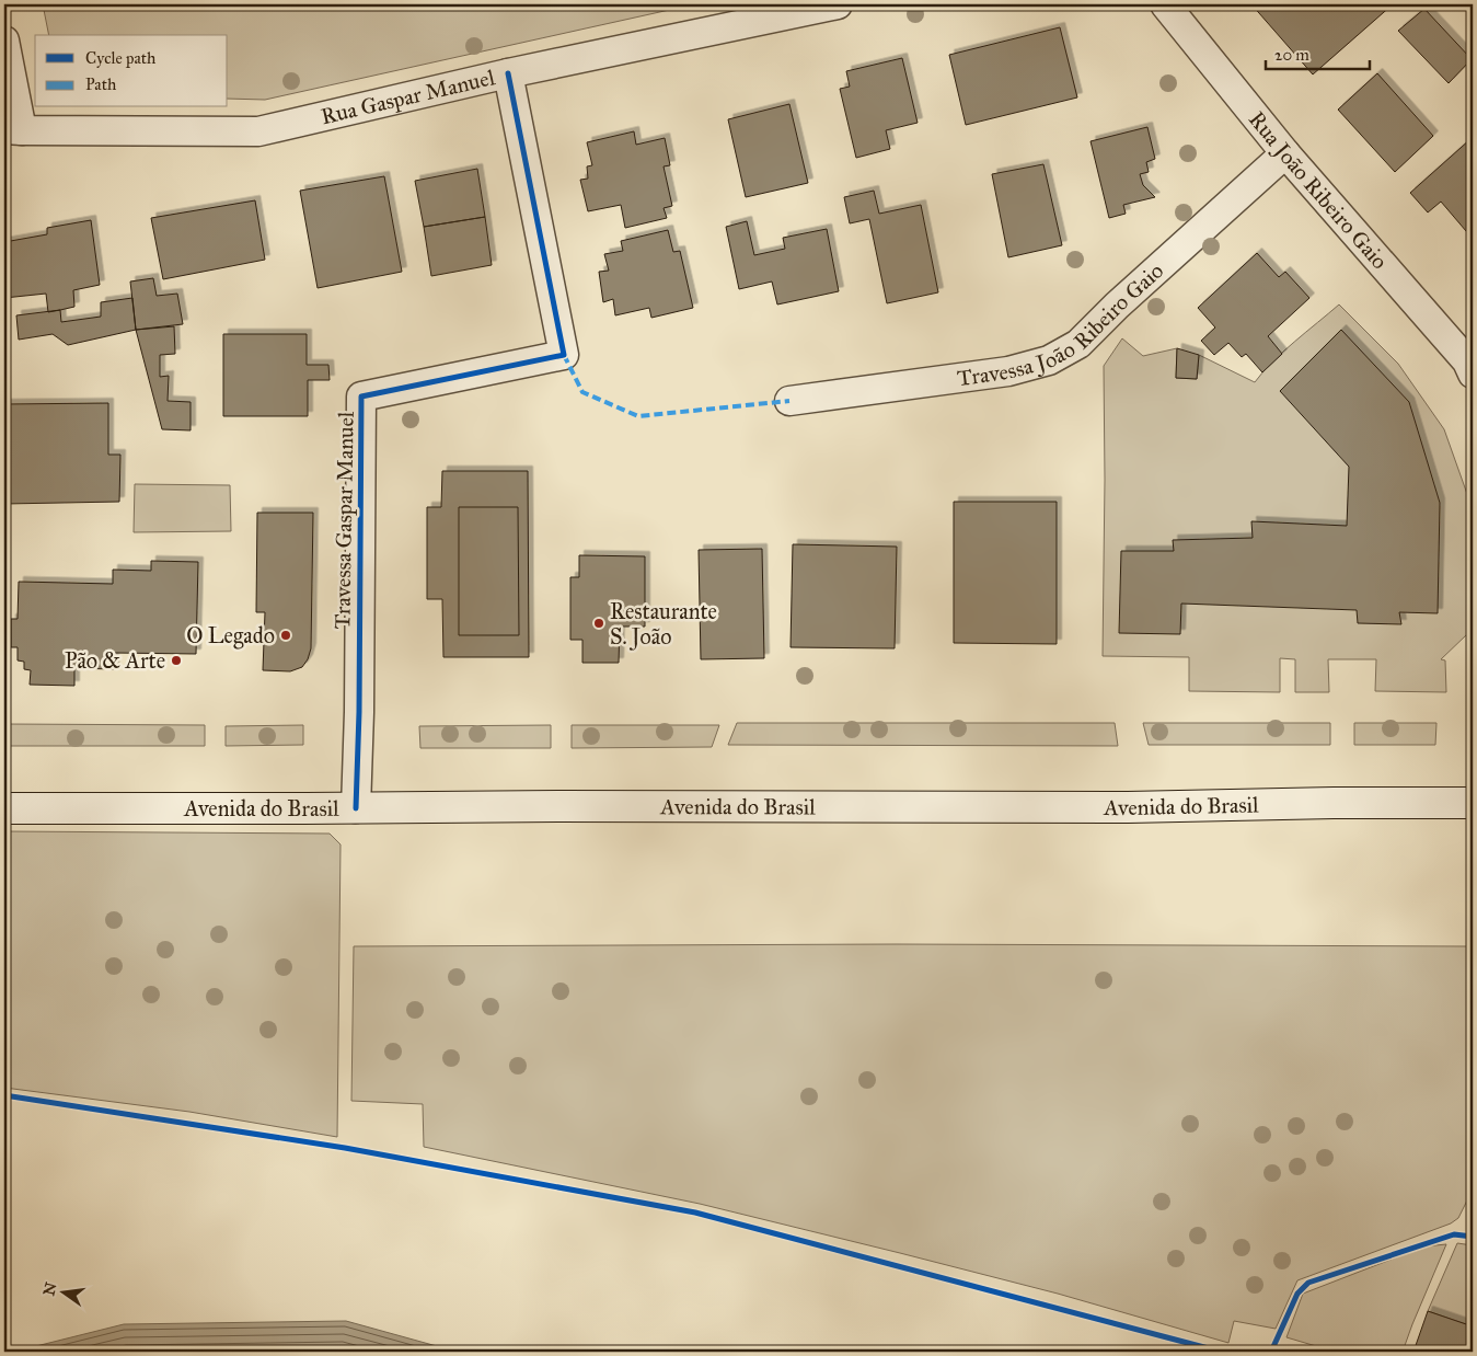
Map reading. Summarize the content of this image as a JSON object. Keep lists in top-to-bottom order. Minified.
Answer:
{"streets":{"main road":["Avenida do Brasil"],"street":["Rua Gaspar Manuel","Rua João Ribeiro Gaio","Travessa João Ribeiro Gaio","Travessa Gaspar Manuel"]},"crossings":[["Rua Gaspar Manuel","Travessa Gaspar Manuel"],["Rua João Ribeiro Gaio","Travessa João Ribeiro Gaio"],["Travessa Gaspar Manuel","Avenida do Brasil"]],"places":["Restaurante S. João","O Legado","Pão & Arte"],"legend":["Cycle path","Path"],"scale_bar":"20 m","north":"left"}
